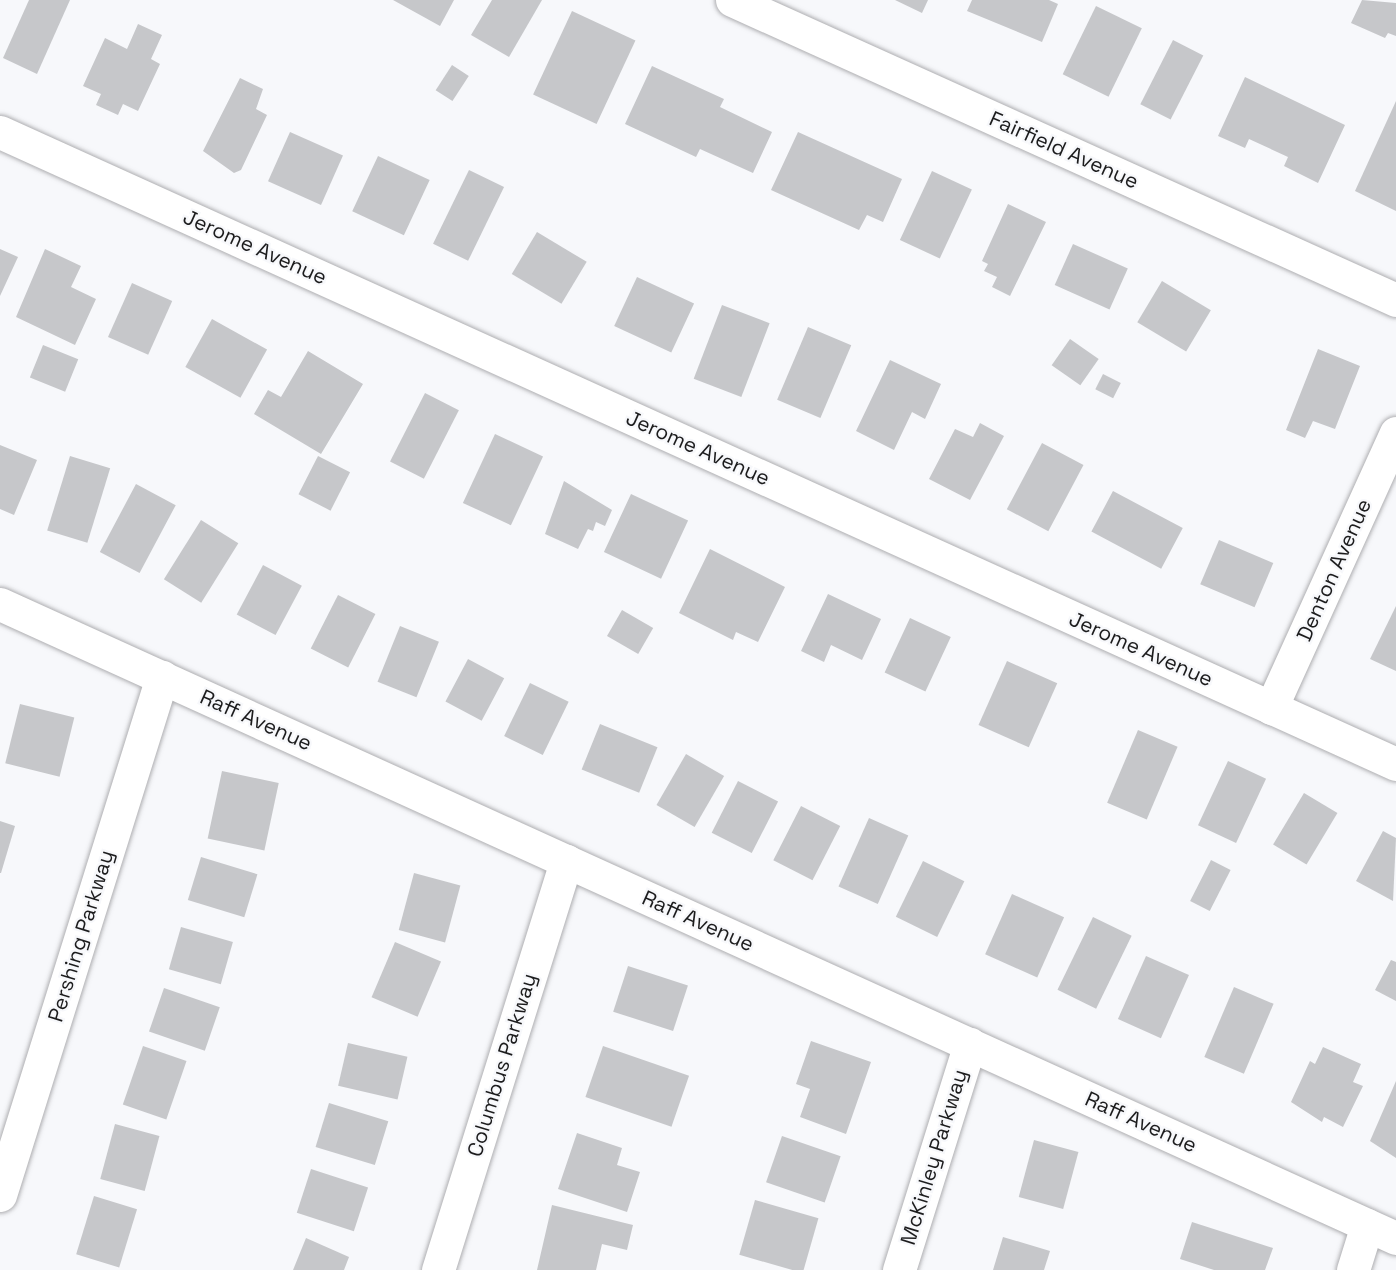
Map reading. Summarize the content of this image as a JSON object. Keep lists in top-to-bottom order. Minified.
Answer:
{"streets":{"street":["Fairfield Avenue","Jerome Avenue","Denton Avenue","Raff Avenue","Pershing Parkway","Columbus Parkway","McKinley Parkway"]},"crossings":[["Jerome Avenue","Denton Avenue"],["Raff Avenue","Pershing Parkway"],["Raff Avenue","Columbus Parkway"],["Raff Avenue","McKinley Parkway"]]}
